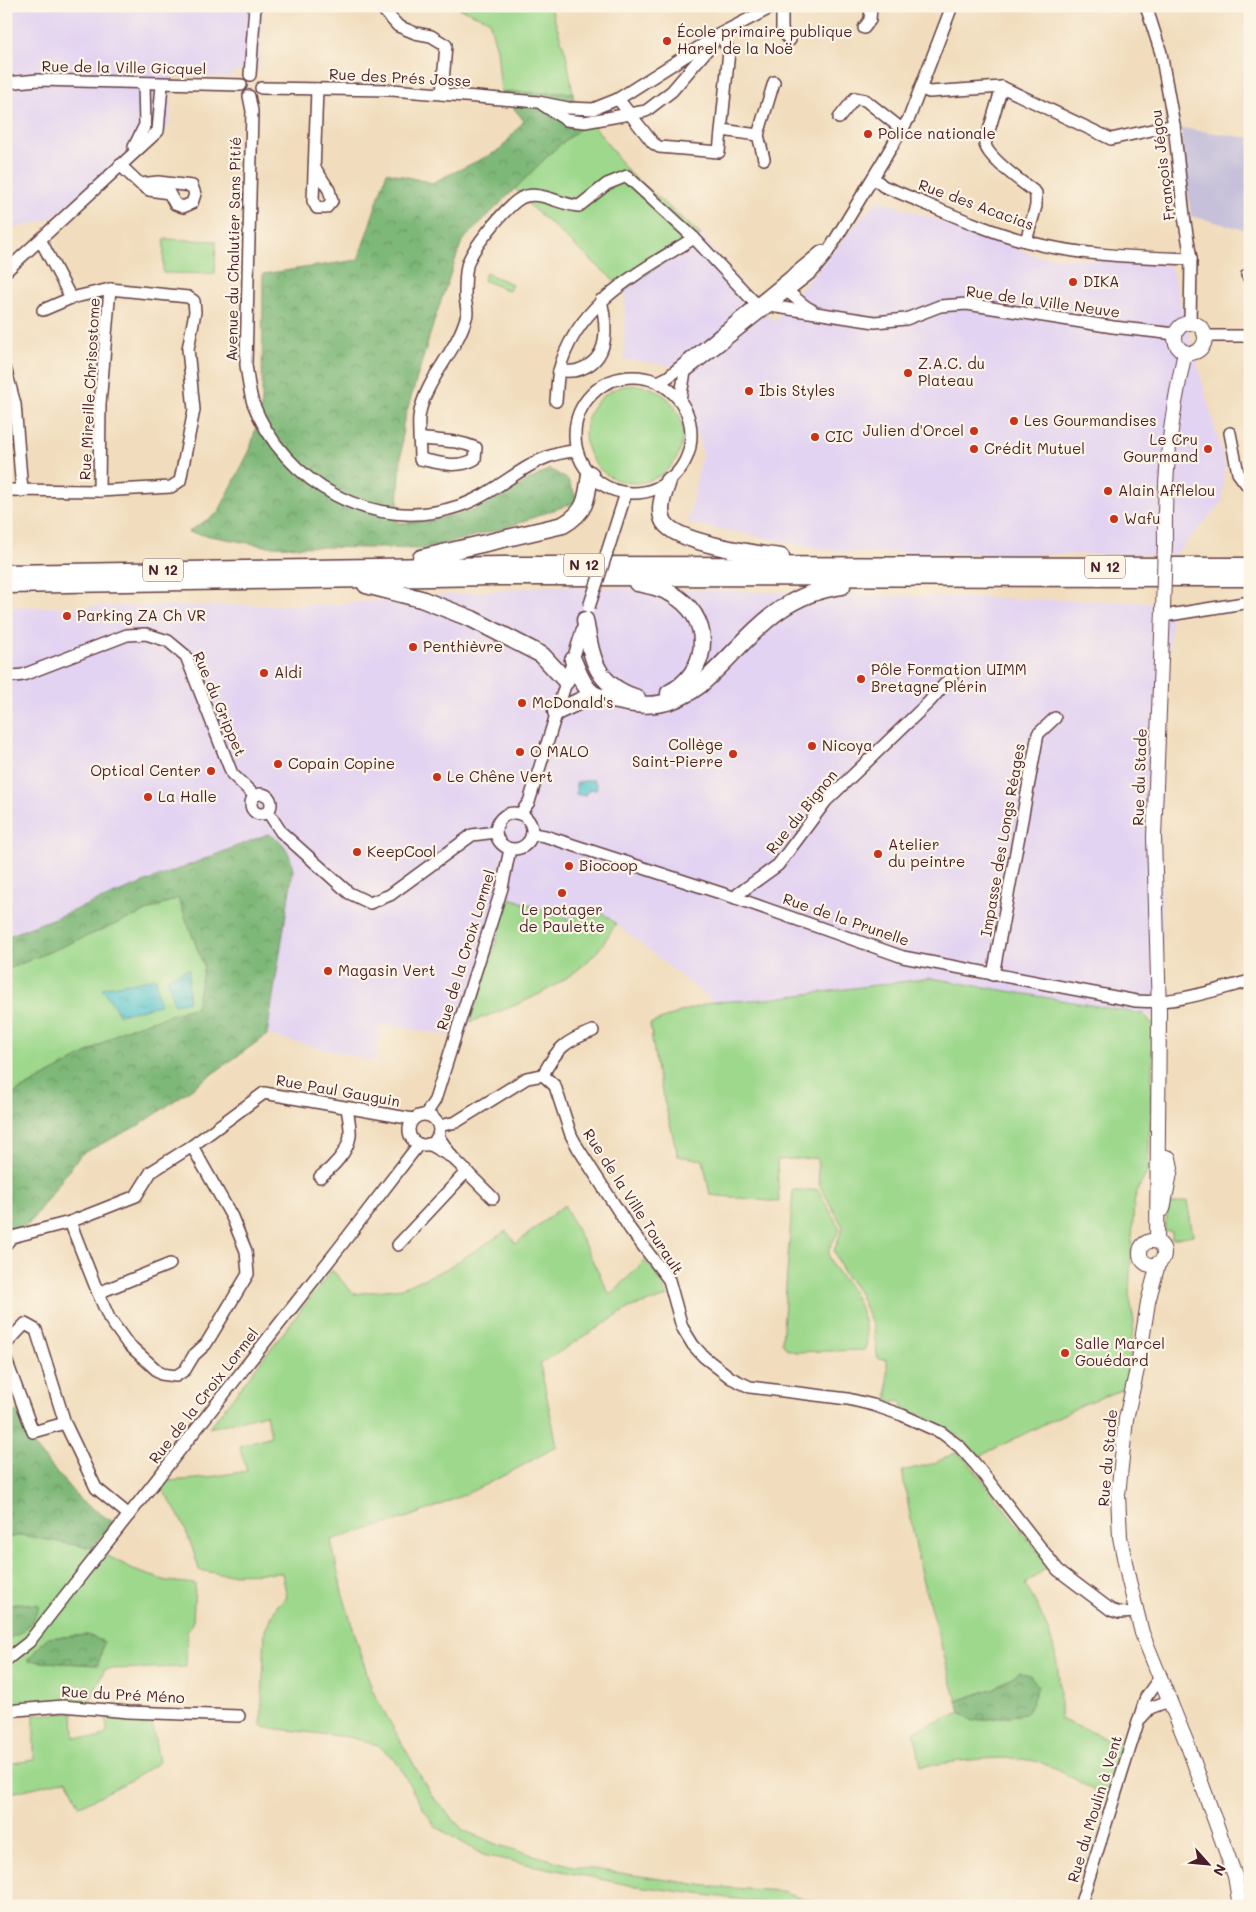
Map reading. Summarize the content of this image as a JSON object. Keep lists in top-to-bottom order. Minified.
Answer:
{"streets":{"highway":["N 12"],"main road":["Rue du Stade"],"street":["Rue de la Ville Gicquel","Rue des Prés Josse","François Jégou","Rue des Acacias","Avenue du Chalutier Sans Pitié","Rue de la Ville Neuve","Rue Mireille Chrisostome","Rue du Grippet","Rue du Bignon","Impasse des Longs Réages","Rue de la Prunelle","Rue de la Croix Lormel","Rue Paul Gauguin","Rue de la Ville Tourault","Rue du Pré Méno","Rue du Moulin à Vent"]},"crossings":[["Rue de la Ville Gicquel","Rue des Prés Josse"],["Rue de la Ville Gicquel","Avenue du Chalutier Sans Pitié"],["Rue des Prés Josse","Avenue du Chalutier Sans Pitié"],["François Jégou","Rue des Acacias"],["François Jégou","Rue de la Ville Neuve"],["François Jégou","Rue du Stade"],["Rue de la Ville Neuve","Rue du Stade"],["Rue du Grippet","Rue de la Prunelle"],["Rue du Grippet","Rue de la Croix Lormel"],["Rue du Stade","Rue de la Prunelle"],["Rue du Stade","Rue de la Ville Tourault"],["Rue du Stade","Rue du Moulin à Vent"],["Rue du Bignon","Rue de la Prunelle"],["Impasse des Longs Réages","Rue de la Prunelle"],["Rue de la Prunelle","Rue de la Croix Lormel"],["Rue de la Croix Lormel","Rue Paul Gauguin"]],"places":["École primaire publique Harel de la Noë","Police nationale","DIKA","Z.A.C. du Plateau","Ibis Styles","Les Gourmandises","Julien d'Orcel","CIC","Crédit Mutuel","Le Cru Gourmand","Alain Afflelou","Wafu","Parking ZA Ch VR","Penthièvre","Aldi","Pôle Formation UIMM Bretagne Plérin","McDonald's","Nicoya","O MALO","Collège Saint-Pierre","Copain Copine","Optical Center","Le Chêne Vert","La Halle","KeepCool","Atelier du peintre","Biocoop","Le potager de Paulette","Magasin Vert","Salle Marcel Gouédard"],"north":"bottom right"}
